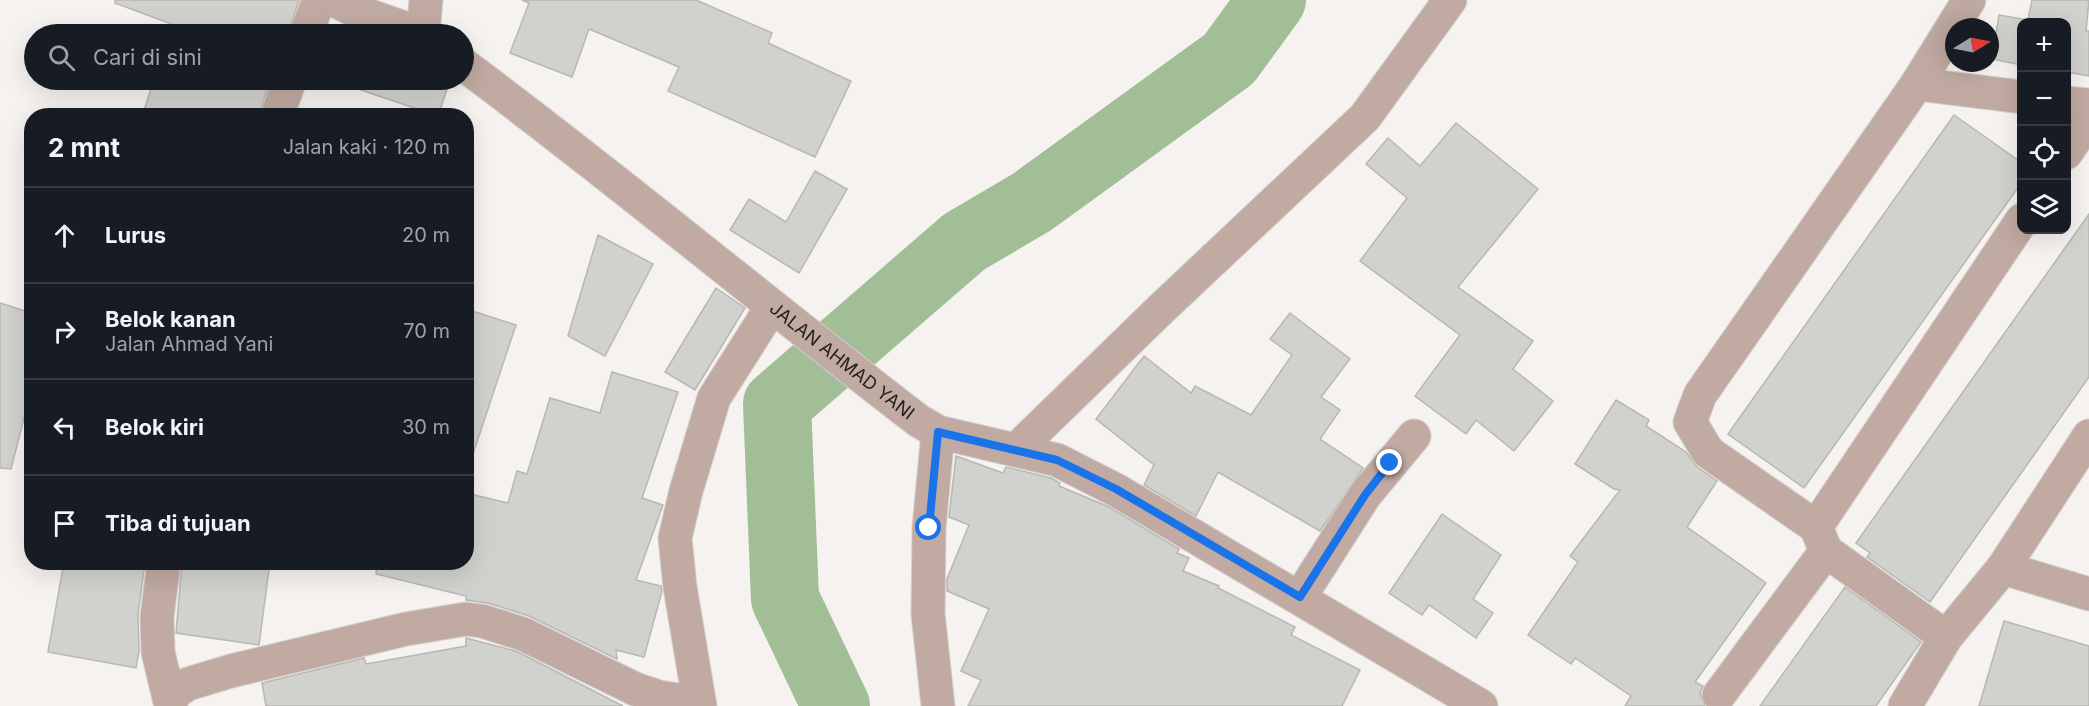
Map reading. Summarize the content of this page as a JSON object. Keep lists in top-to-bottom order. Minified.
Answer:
{"streets":{"street":["JALAN AHMAD YANI"]},"north":"right","page":{"map_buttons":["+","−"],"search":"Cari di sini","heading":["2 mnt","Jalan kaki · 120 m"],"list":[["Lurus","20 m"],["Belok kanan","Jalan Ahmad Yani","70 m"],["Belok kiri","30 m"],"Tiba di tujuan"]}}
